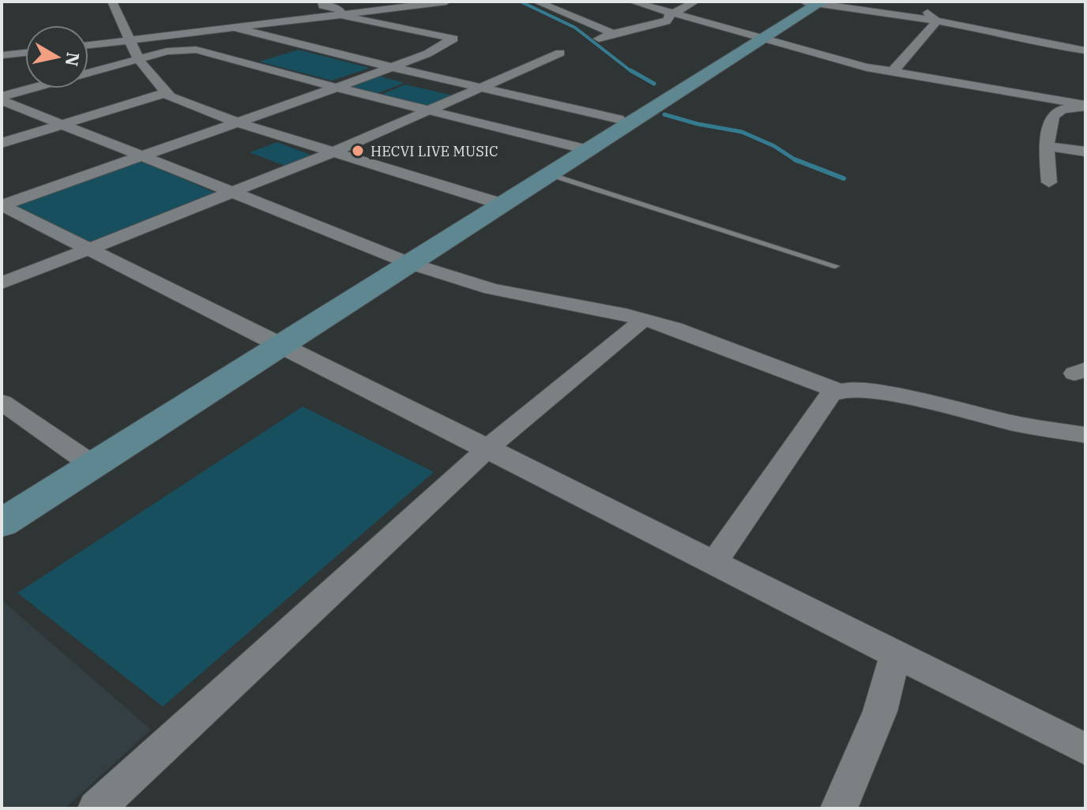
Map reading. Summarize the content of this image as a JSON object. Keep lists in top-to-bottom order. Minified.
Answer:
{"places":["HECVI LIVE MUSIC"],"north":"right"}
